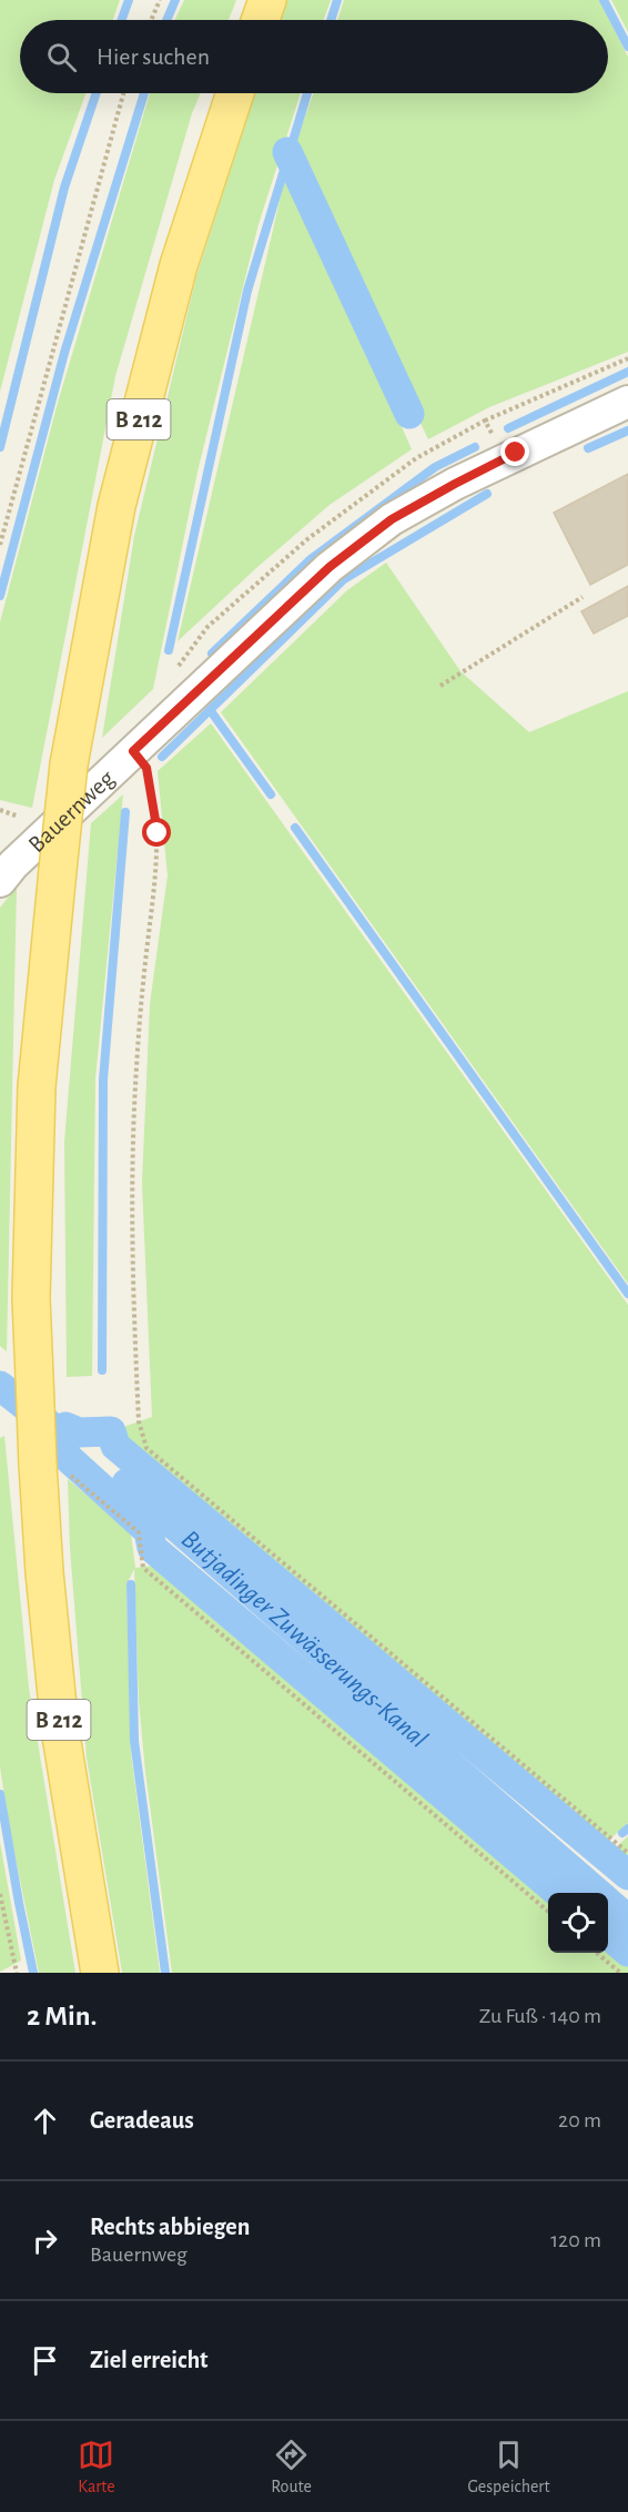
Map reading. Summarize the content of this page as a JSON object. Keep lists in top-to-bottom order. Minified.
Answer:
{"streets":{"main road":["B 212"],"street":["Bauernweg"]},"water":["Butjadinger Zuwässerungs-Kanal"],"page":{"search":"Hier suchen","heading":["2 Min.","Zu Fuß · 140 m"],"list":[["Geradeaus","20 m"],["Rechts abbiegen","Bauernweg","120 m"],"Ziel erreicht"],"nav":["Karte","Route","Gespeichert"]}}
